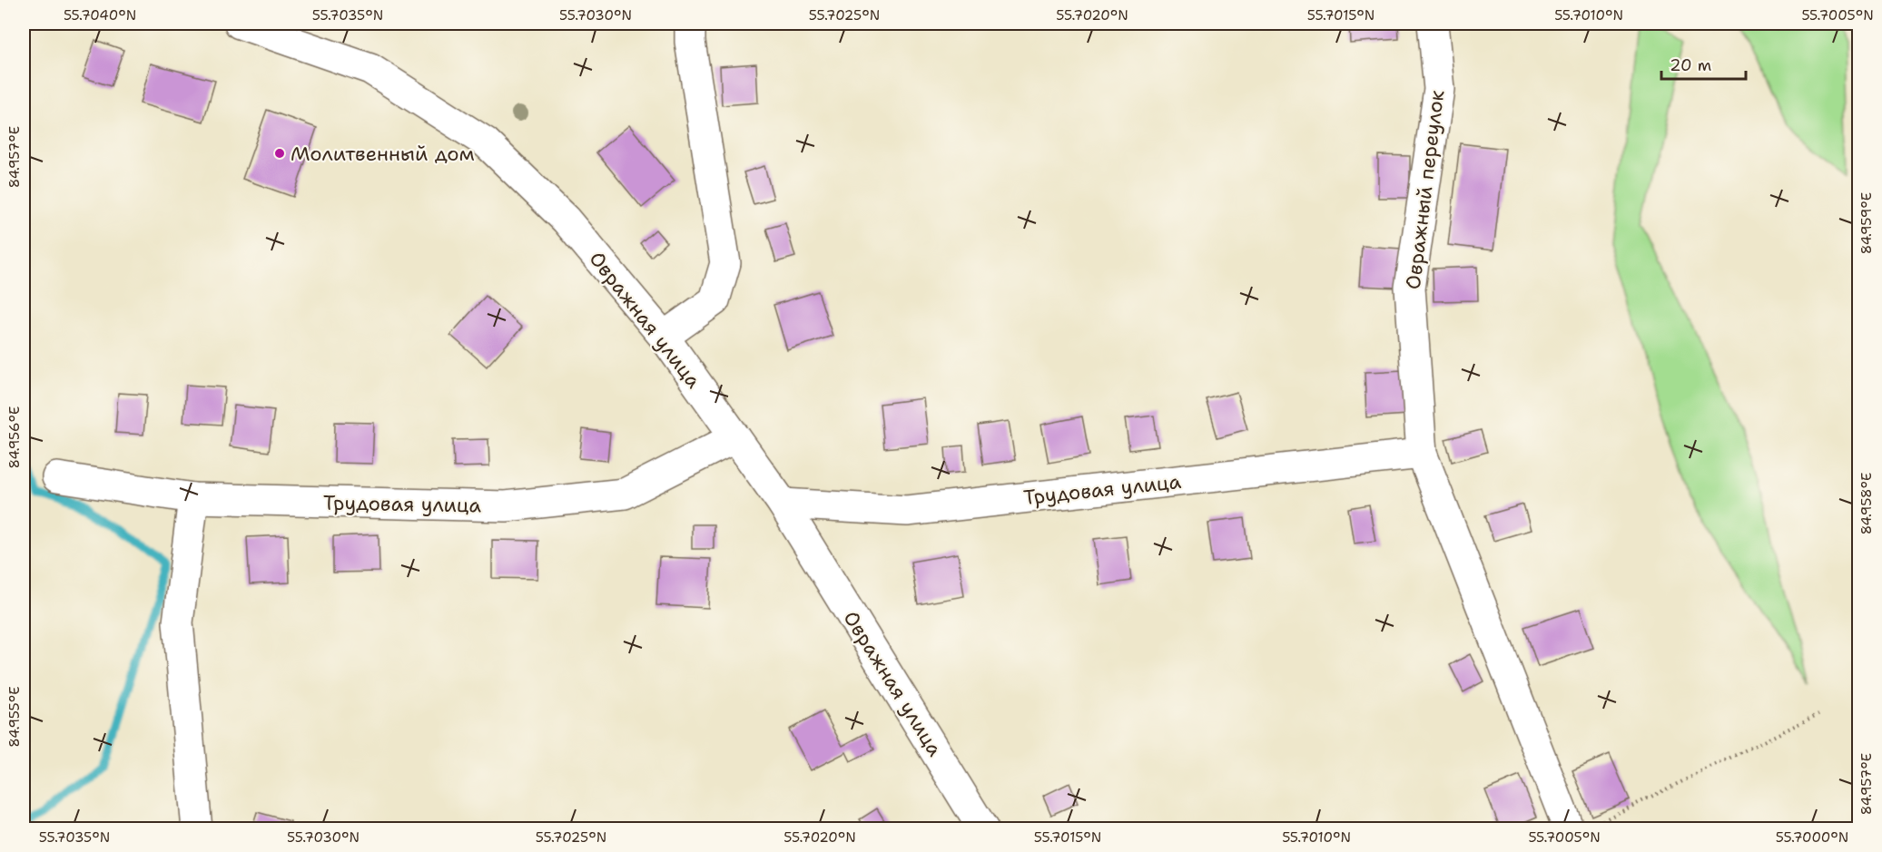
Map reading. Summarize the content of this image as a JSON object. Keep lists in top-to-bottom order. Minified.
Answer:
{"streets":{"street":["Овражный переулок","Овражная улица","Трудовая улица"]},"crossings":[["Овражный переулок","Трудовая улица"],["Овражная улица","Трудовая улица"]],"places":["Молитвенный дом"],"scale_bar":"20 m","coordinates":["55.7040°N","55.7035°N","55.7030°N","55.7025°N","55.7020°N","55.7015°N","55.7010°N","55.7005°N","84.957°E","84.959°E","84.956°E","84.958°E","84.955°E","55.7000°N"]}
